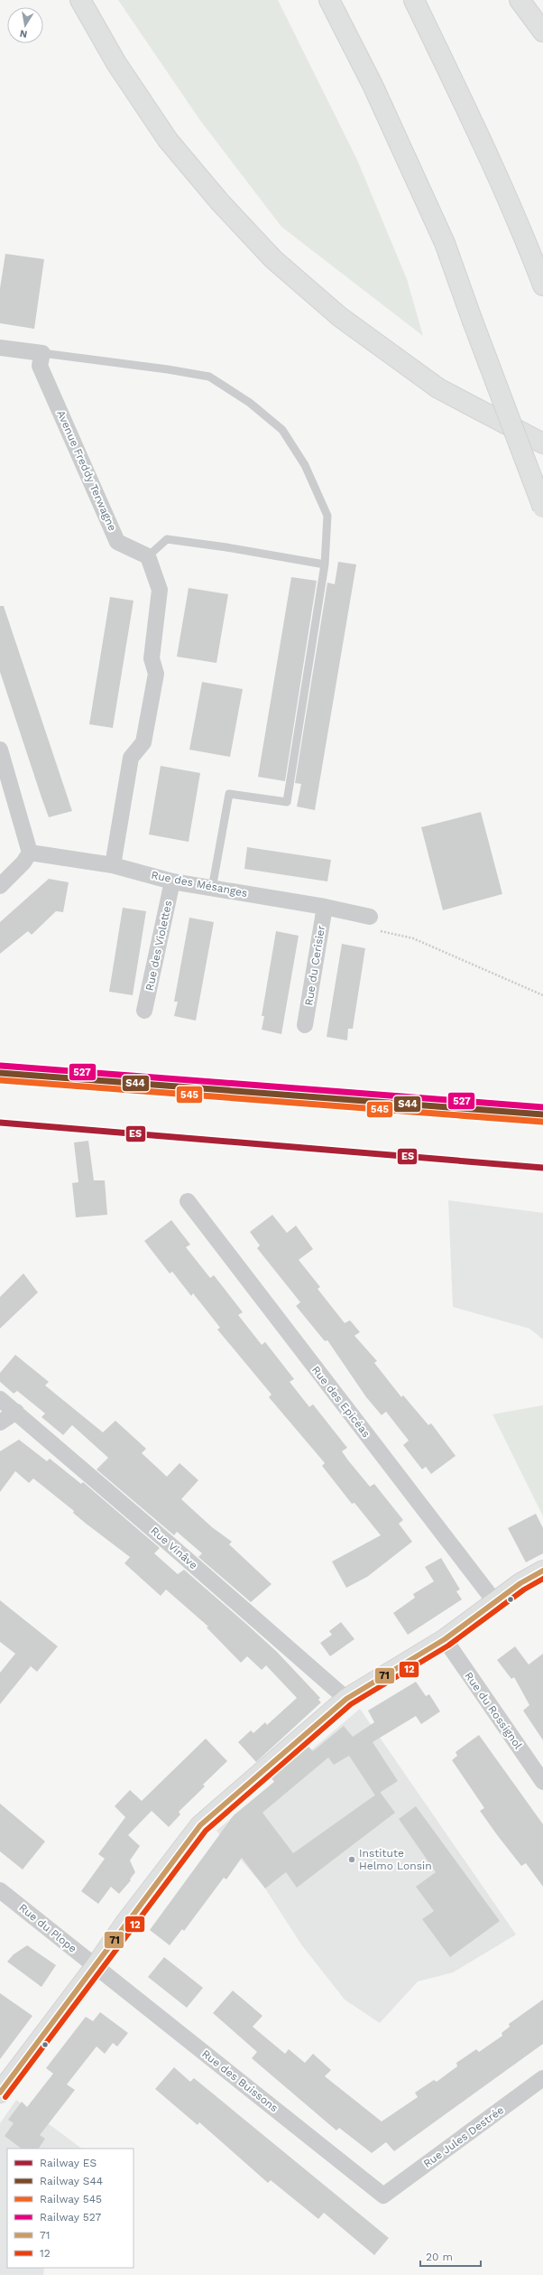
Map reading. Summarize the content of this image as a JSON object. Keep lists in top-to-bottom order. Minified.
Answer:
{"streets":{"street":["Avenue Freddy Terwagne","Rue des Mésanges","Rue des Violettes","Rue du Cerisier","Rue des Epicéas","Rue Vinâve","Rue du Rossignol","Rue du Plope","Rue des Buissons","Rue Jules Destrée"]},"crossings":[["Rue des Mésanges","Rue des Violettes"],["Rue des Mésanges","Rue du Cerisier"],["Rue du Plope","Rue des Buissons"],["Rue des Buissons","Rue Jules Destrée"]],"places":["Institute Helmo Lonsin"],"lines":["rail line 527","rail line S44","rail line 545","rail line ES","transit line 71","transit line 12"],"legend":["Railway ES","Railway S44","Railway 545","Railway 527","71","12"],"scale_bar":"20 m","north":"bottom"}
